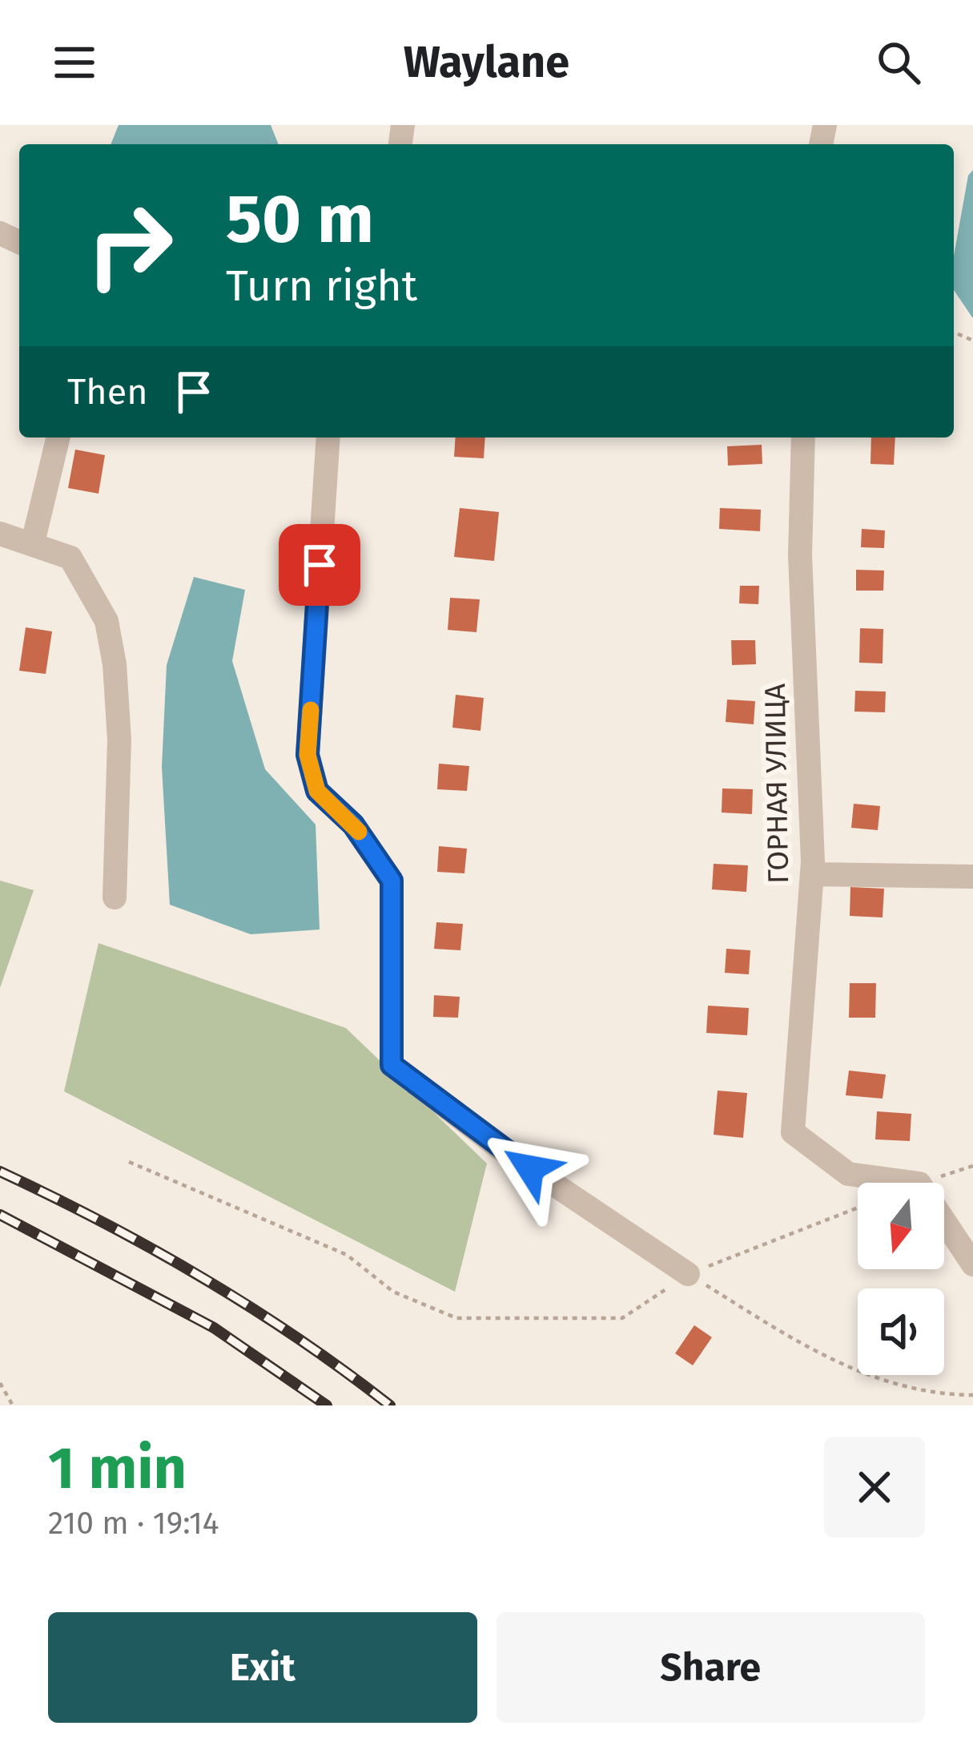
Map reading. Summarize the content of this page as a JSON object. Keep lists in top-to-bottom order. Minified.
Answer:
{"streets":{"street":["ГОРНАЯ УЛИЦА"]},"north":"bottom","page":{"header":"Waylane","turn":["50 m","Turn right"],"then":"Then","heading":["1 min","210 m · 19:14"],"buttons":["Exit","Share"]}}
